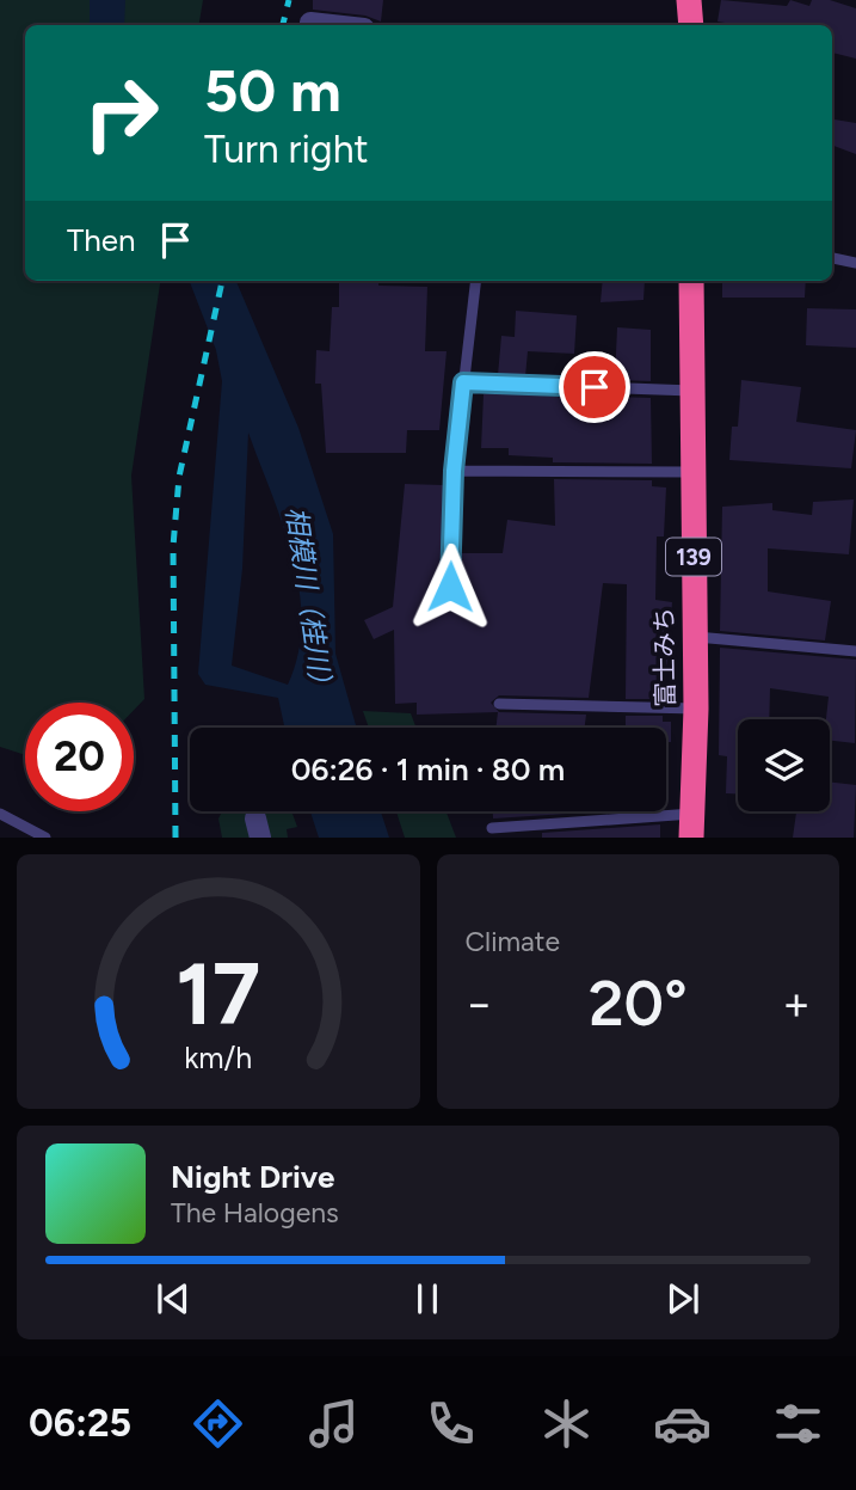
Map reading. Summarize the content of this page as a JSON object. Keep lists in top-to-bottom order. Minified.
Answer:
{"streets":{"highway":["139","富士みち"]},"water":["相模川（桂川）"],"page":{"turn":["50 m","Turn right"],"then":"Then","limit":"20","trip":"06:26 · 1 min · 80 m","tile":"Climate","heat":["−","20°","+"],"song":["Night Drive","The Halogens"],"tabs":"06:25","gauge":["17","km/h"]}}
